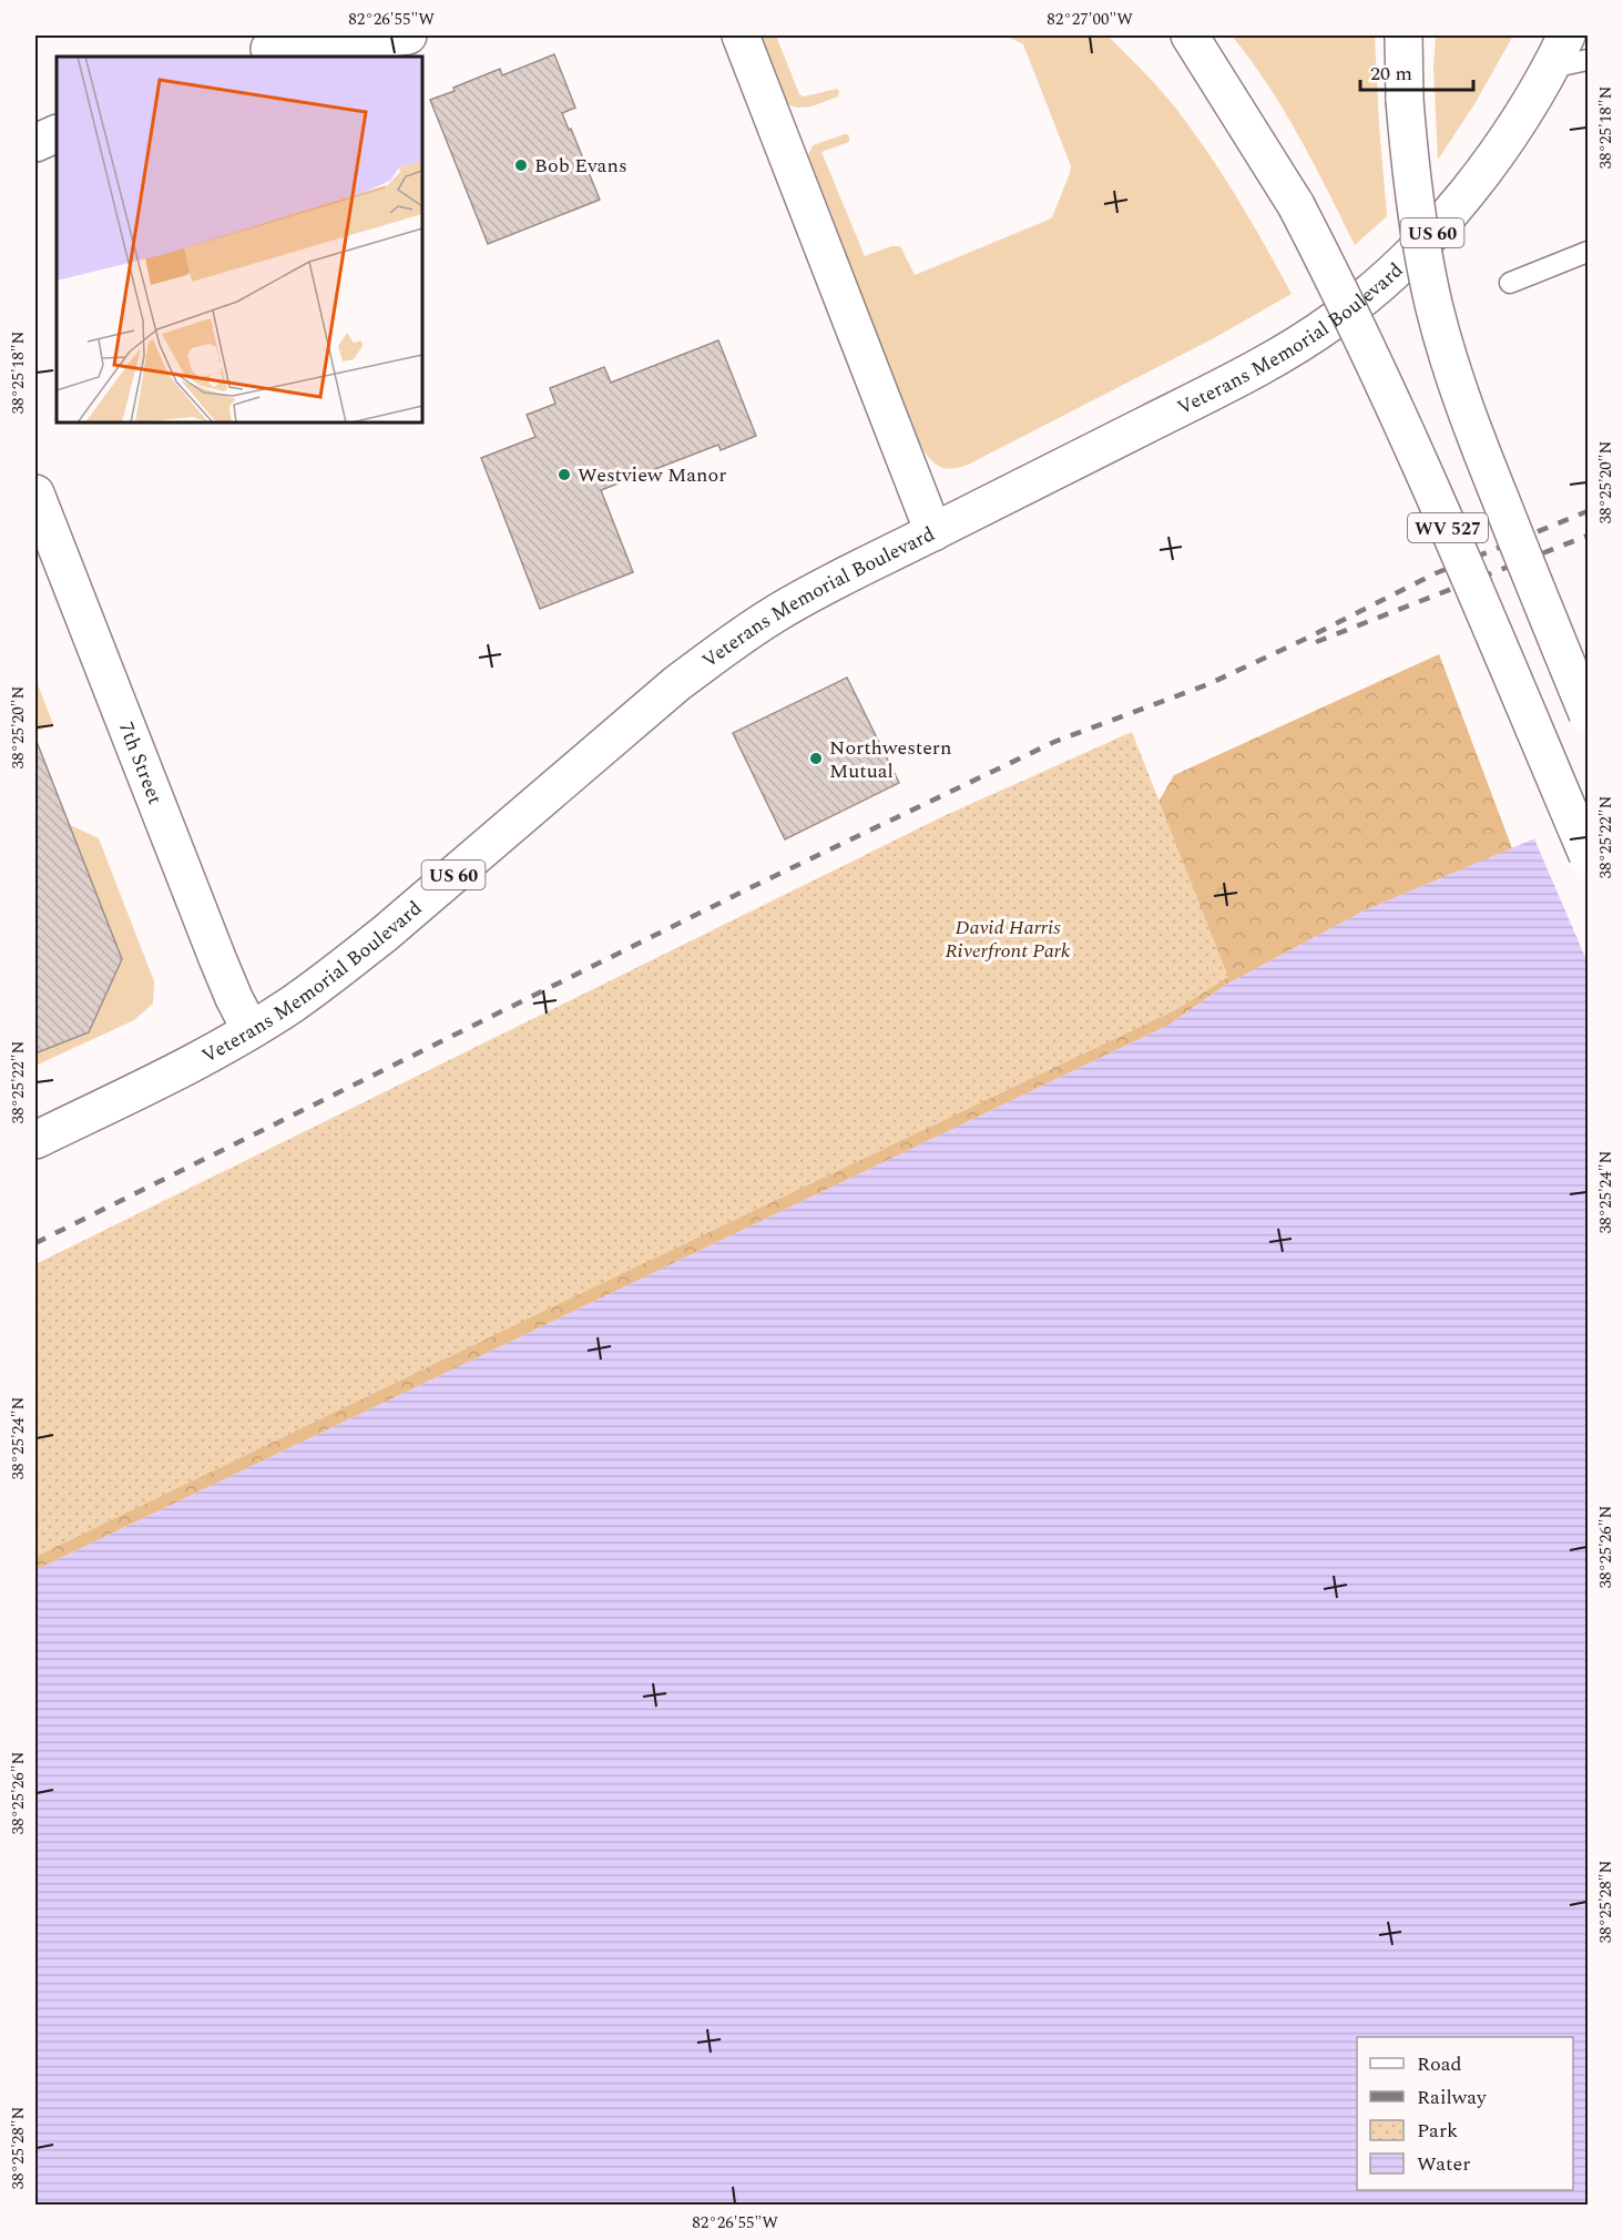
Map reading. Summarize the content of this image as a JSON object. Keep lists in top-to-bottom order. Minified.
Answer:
{"streets":{"main road":["US 60","Veterans Memorial Boulevard","WV 527","7th Street"]},"crossings":[["Veterans Memorial Boulevard","7th Street"]],"parks":["David Harris Riverfront Park"],"places":["Bob Evans","Westview Manor","Northwestern Mutual"],"legend":["Road","Railway","Park","Water"],"scale_bar":"20 m","coordinates":["82°26'55\"W","82°27'00\"W","38°25'18\"N","38°25'20\"N","38°25'22\"N","38°25'24\"N","38°25'26\"N","38°25'28\"N"]}
